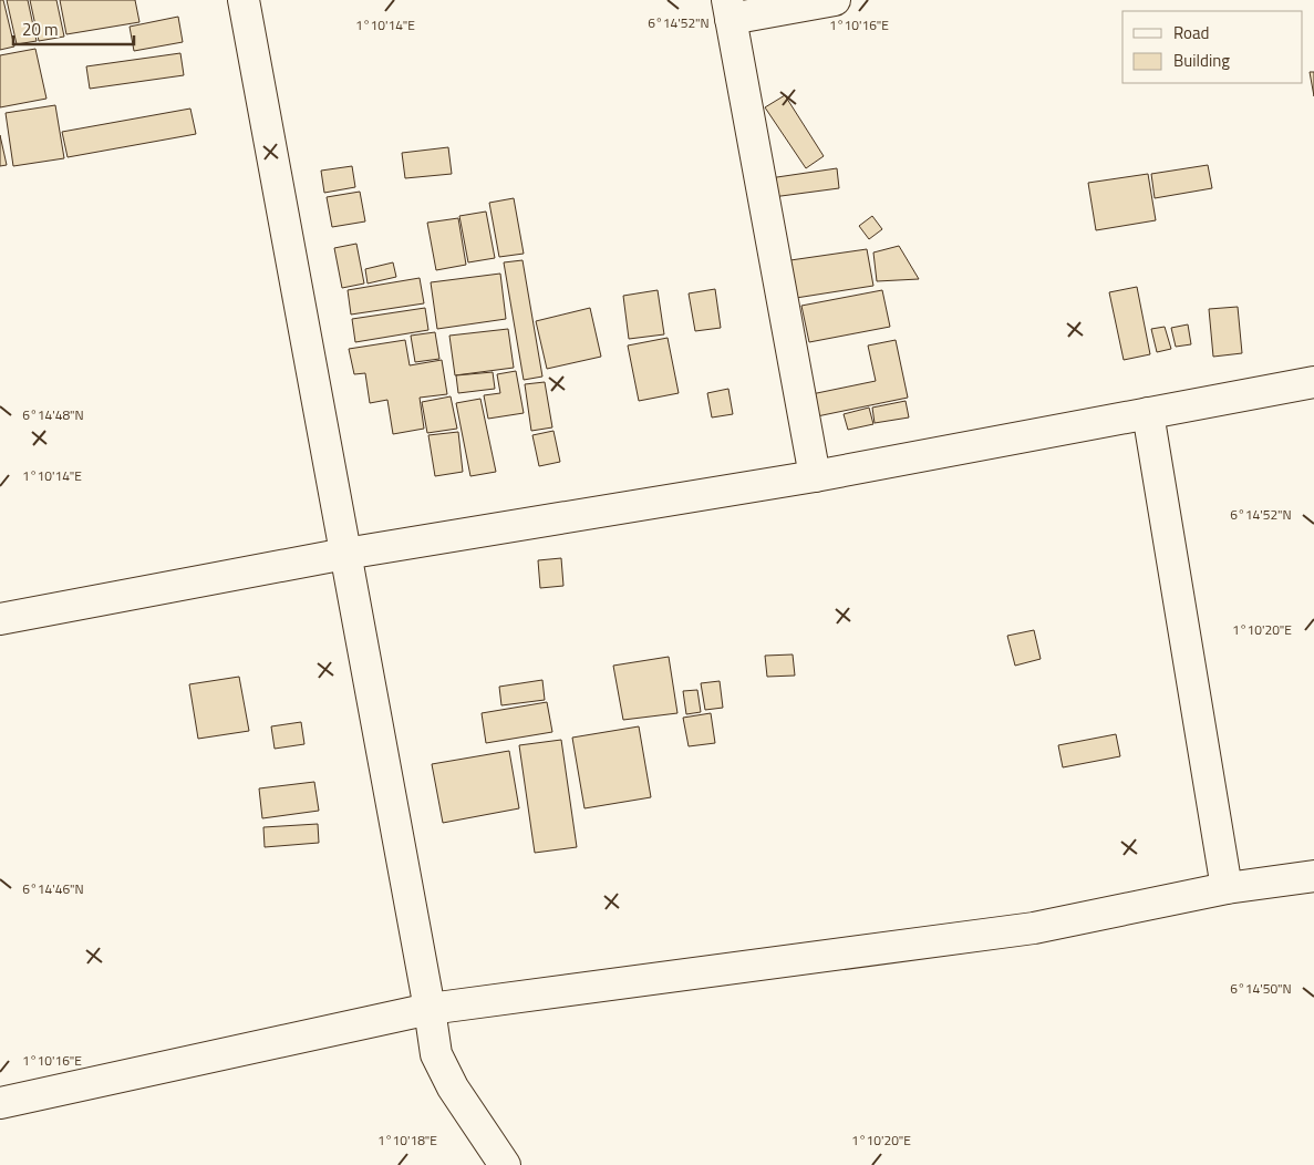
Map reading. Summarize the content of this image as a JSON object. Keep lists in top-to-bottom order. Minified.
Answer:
{"legend":["Road","Building"],"scale_bar":"20 m","coordinates":["6°14'52\"N","1°10'14\"E","1°10'16\"E","6°14'48\"N","1°10'20\"E","6°14'46\"N","6°14'50\"N","1°10'18\"E"]}
